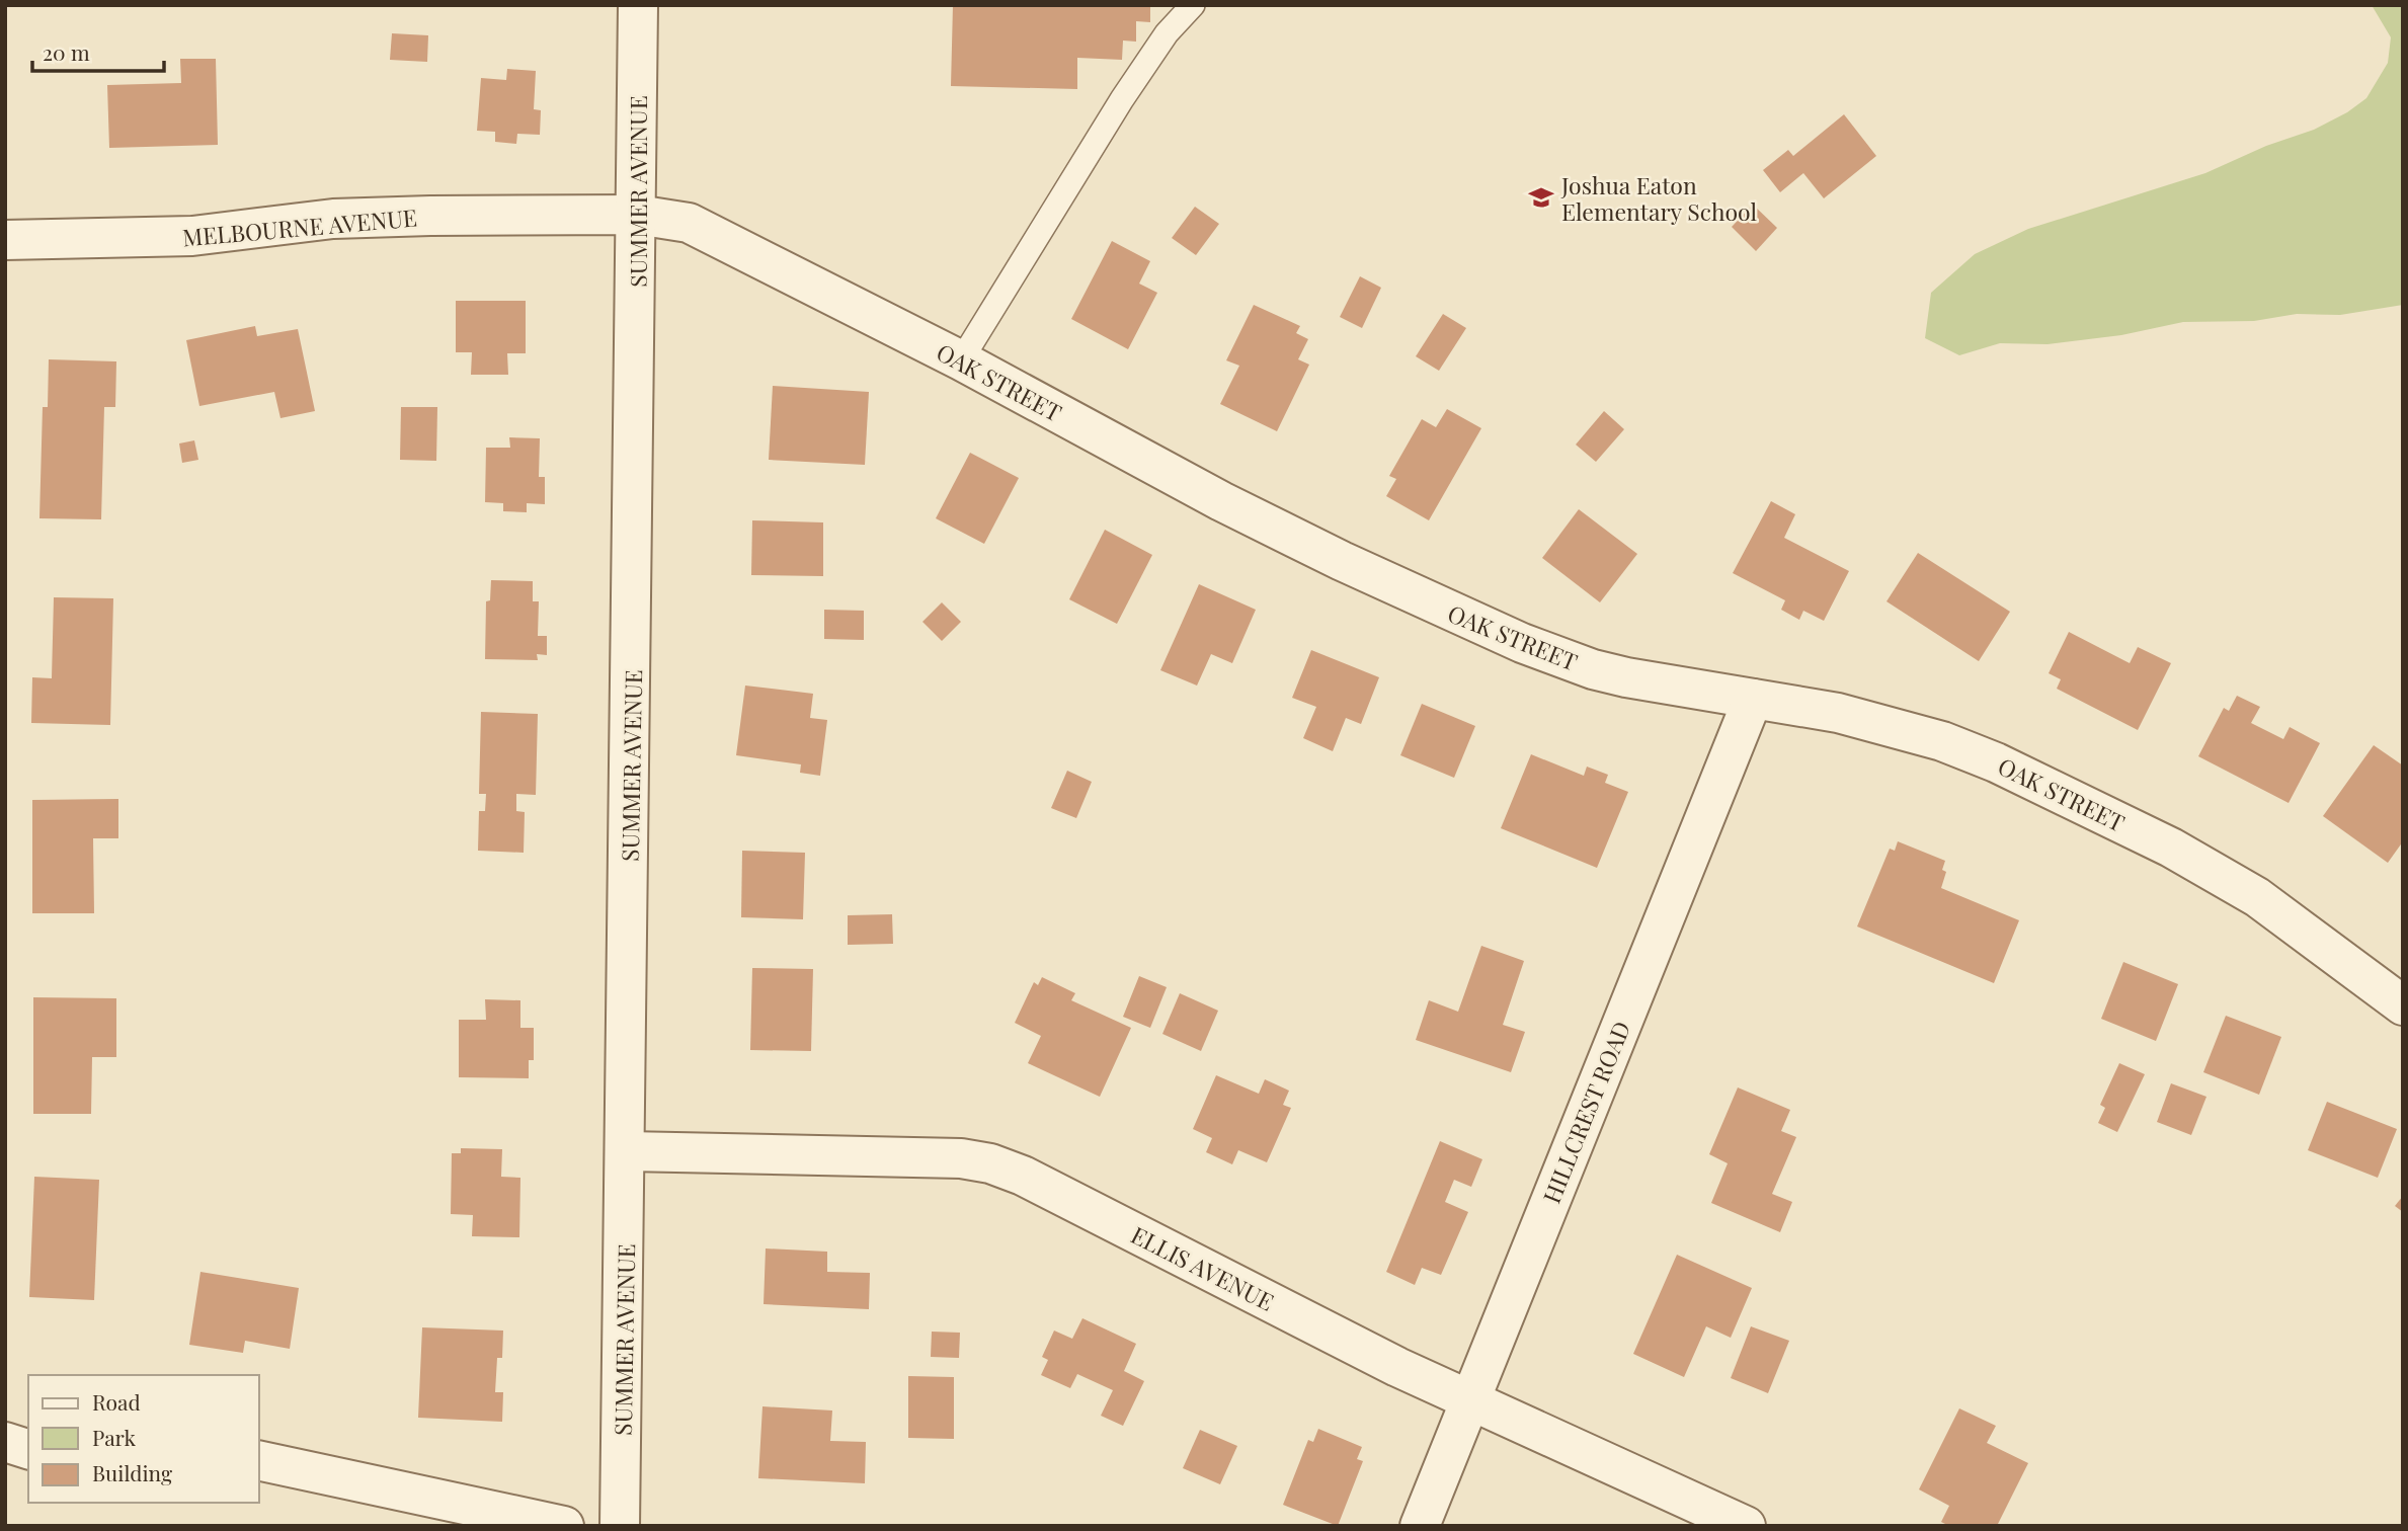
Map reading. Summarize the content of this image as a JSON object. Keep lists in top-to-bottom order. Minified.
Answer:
{"streets":{"street":["SUMMER AVENUE","MELBOURNE AVENUE","OAK STREET","HILLCREST ROAD","ELLIS AVENUE"]},"crossings":[["SUMMER AVENUE","MELBOURNE AVENUE"],["SUMMER AVENUE","OAK STREET"],["SUMMER AVENUE","ELLIS AVENUE"],["MELBOURNE AVENUE","OAK STREET"],["OAK STREET","HILLCREST ROAD"],["HILLCREST ROAD","ELLIS AVENUE"]],"places":{"school or university":["Joshua Eaton Elementary School"]},"legend":["Road","Park","Building"],"scale_bar":"20 m"}
